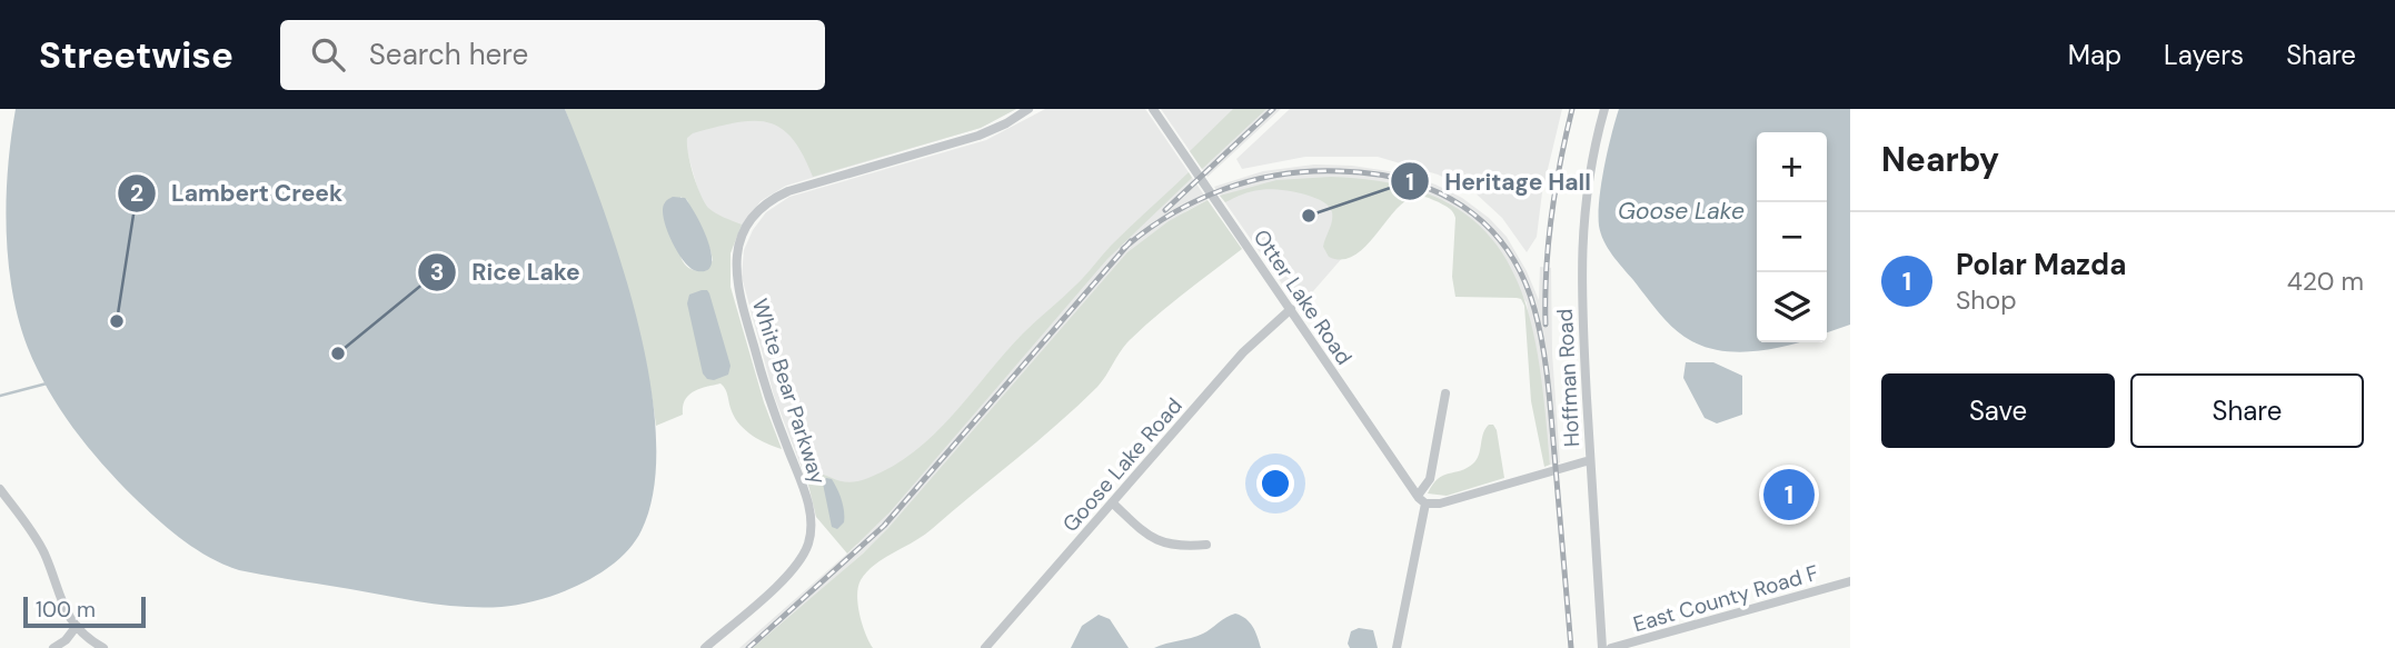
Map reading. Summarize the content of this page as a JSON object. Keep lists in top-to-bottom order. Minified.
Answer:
{"streets":{"street":["Otter Lake Road","Hoffman Road","White Bear Parkway","Goose Lake Road","East County Road F"]},"crossings":[["Otter Lake Road","Goose Lake Road"]],"water":["Goose Lake"],"places":["Heritage Hall","Lambert Creek","Rice Lake"],"scale_bar":"100 m","page":{"header":"Streetwise","search":"Search here","nav":["Map","Layers","Share"],"heading":"Nearby","map_buttons":["+","−"],"list":[{"mark":"1","name":"Polar Mazda","note":"Shop","value":"420 m"}],"buttons":["Save","Share"],"pins":"1","scale":"100 m"}}
